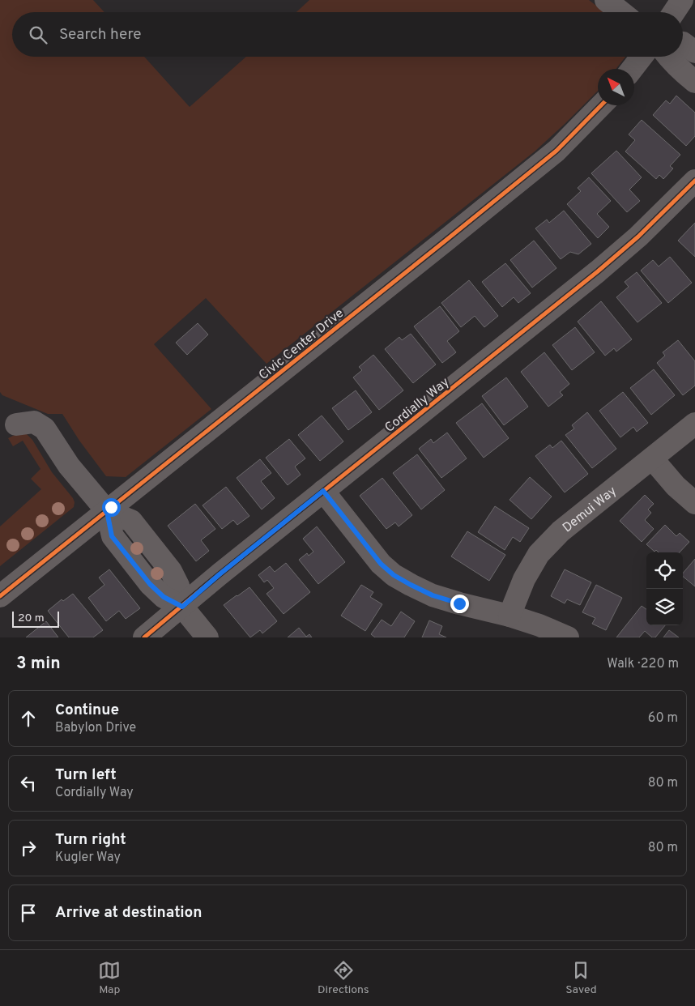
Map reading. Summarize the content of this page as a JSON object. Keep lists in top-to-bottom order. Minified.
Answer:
{"streets":{"street":["Civic Center Drive","Cordially Way","Demui Way"]},"scale_bar":"20 m","north":"top left","page":{"search":"Search here","scale":"20 m","heading":["3 min","Walk · 220 m"],"list":[["Continue","Babylon Drive","60 m"],["Turn left","Cordially Way","80 m"],["Turn right","Kugler Way","80 m"],"Arrive at destination"],"nav":["Map","Directions","Saved"]}}
